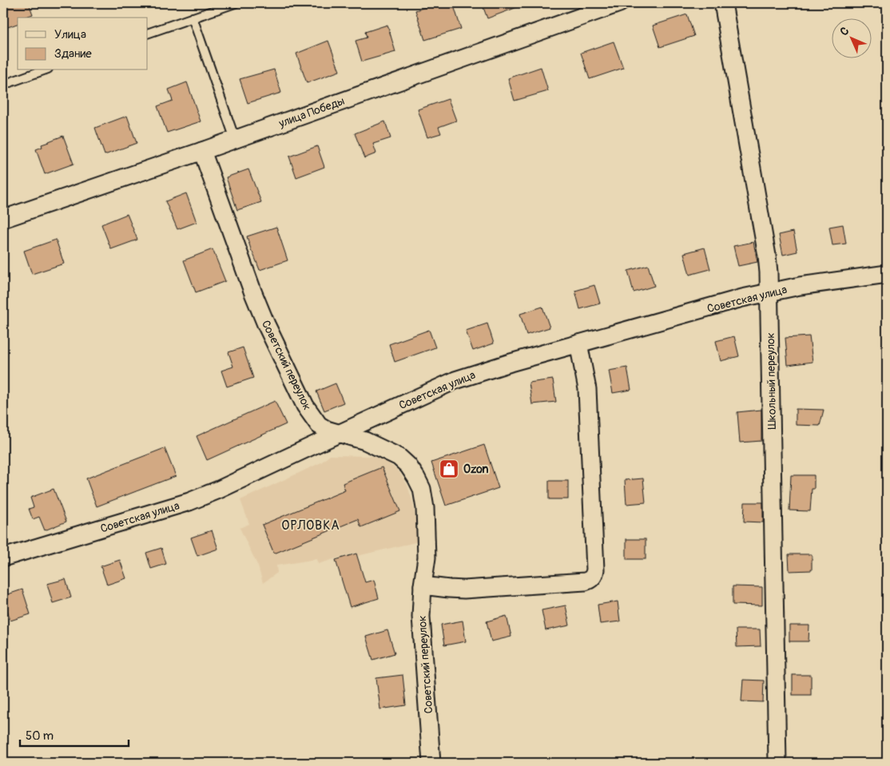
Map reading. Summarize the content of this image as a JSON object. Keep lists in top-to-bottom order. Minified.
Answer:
{"streets":{"street":["улица Победы","Советская улица","Советский переулок","Школьный переулок"]},"crossings":[["улица Победы","Советский переулок"],["Советская улица","Советский переулок"],["Советская улица","Школьный переулок"]],"districts":["ОРЛОВКА"],"places":{"shop":["Ozon"]},"legend":["Улица","Здание"],"scale_bar":"50 m","north":"top left"}
